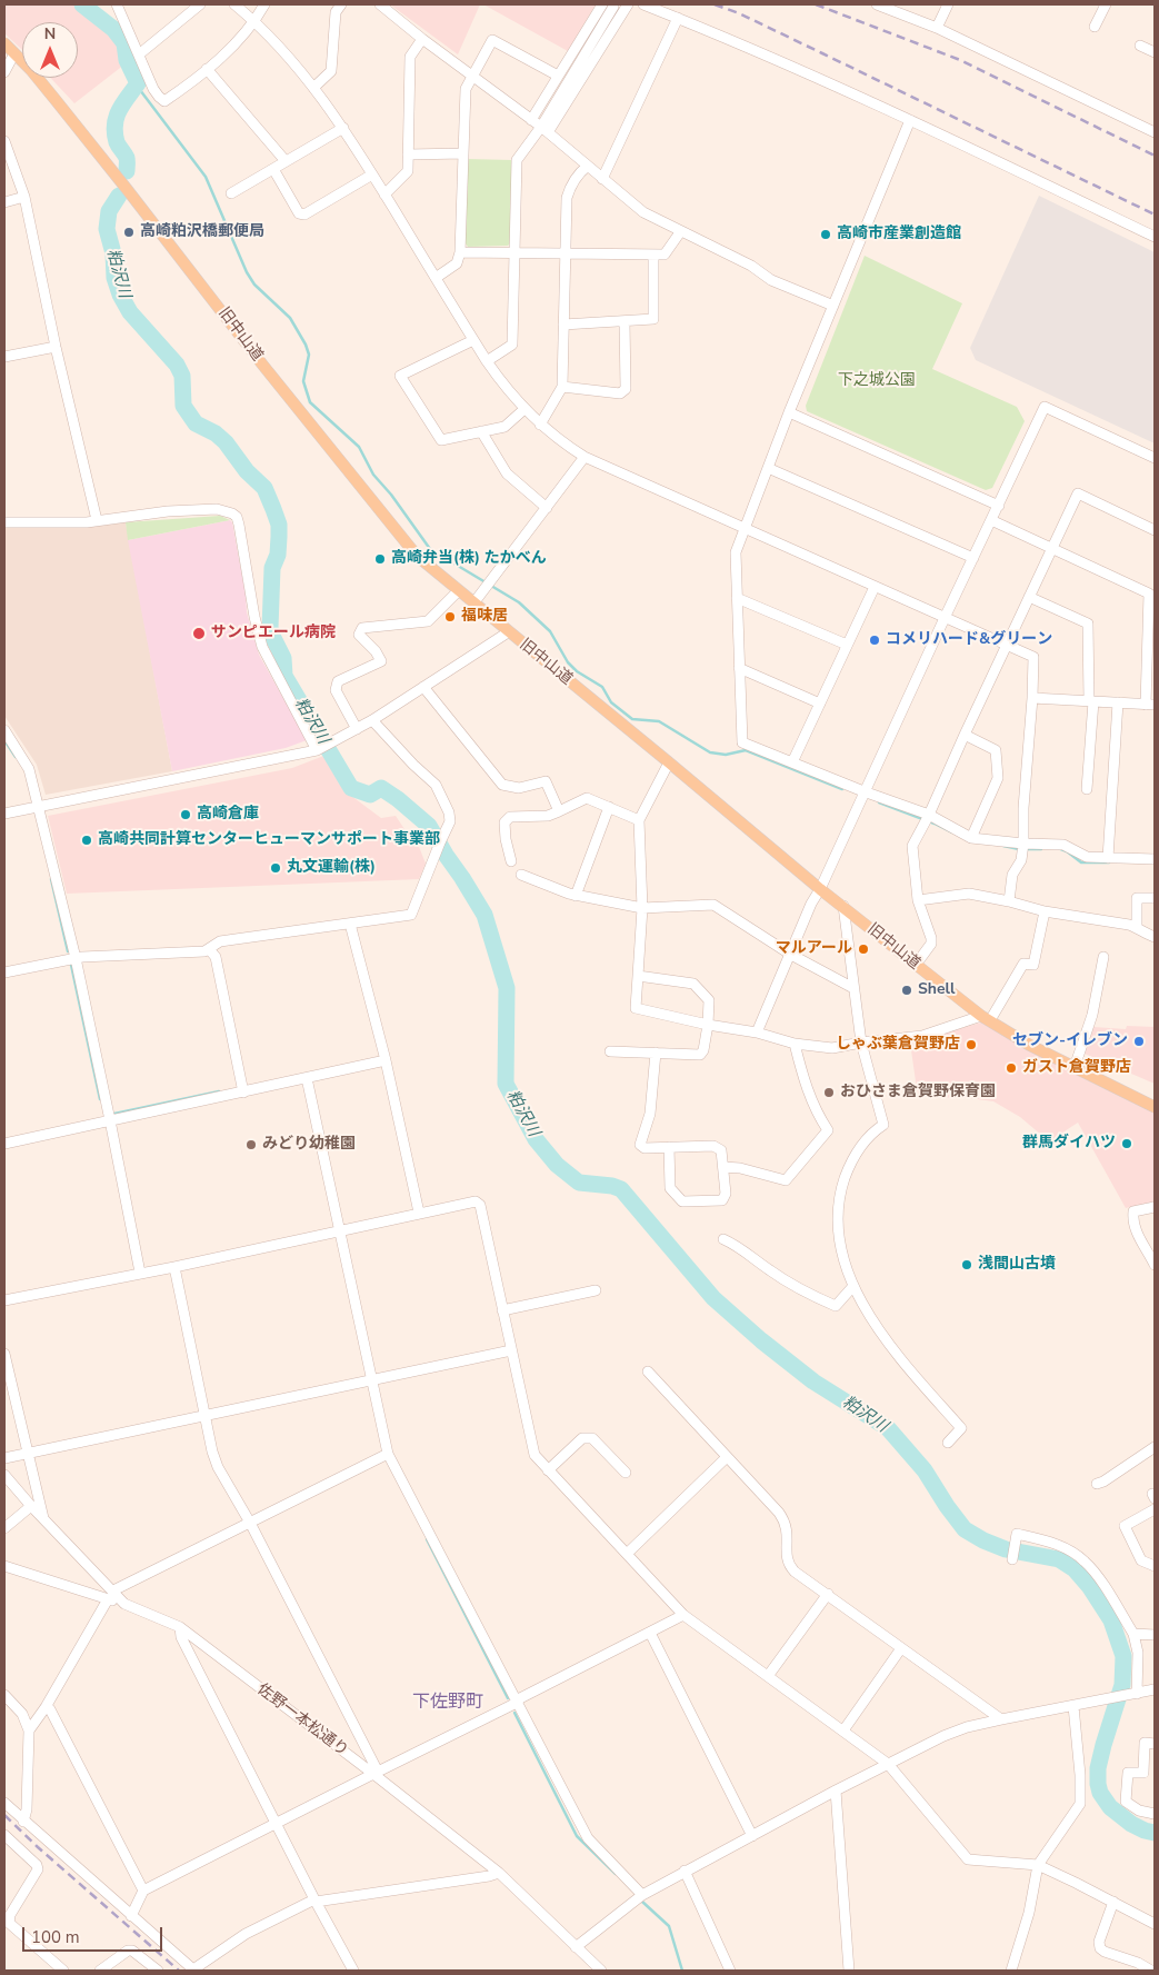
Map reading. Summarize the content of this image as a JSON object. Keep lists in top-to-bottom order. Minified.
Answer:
{"streets":{"main road":["旧中山道"],"street":["佐野一本松通り"]},"districts":["下佐野町"],"water":["粕沢川"],"parks":["下之城公園"],"places":["高崎粕沢橋郵便局","高崎市産業創造館","高崎弁当(株) たかべん","福味居","サンピエール病院","コメリハード&グリーン","高崎倉庫","高崎共同計算センターヒューマンサポート事業部","丸文運輸(株)","マルアール","Shell","セブン-イレブン","しゃぶ葉倉賀野店","ガスト倉賀野店","おひさま倉賀野保育園","群馬ダイハツ","みどり幼稚園","浅間山古墳"],"scale_bar":"100 m","north":"top"}
